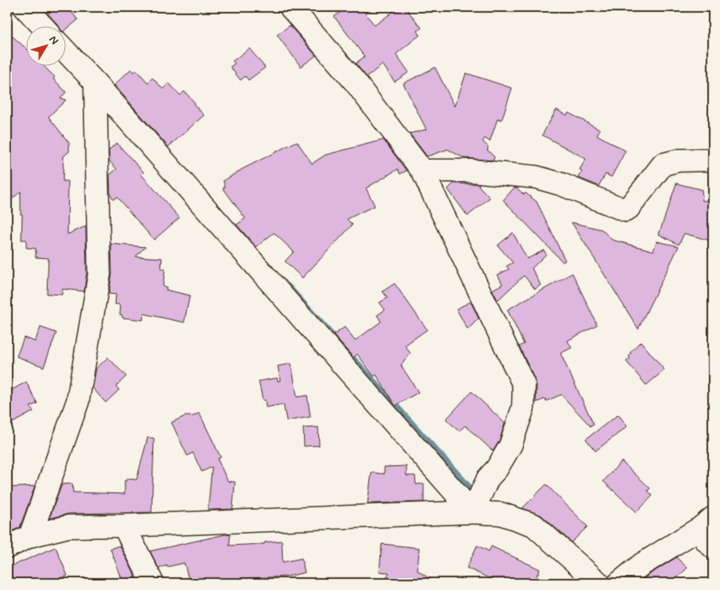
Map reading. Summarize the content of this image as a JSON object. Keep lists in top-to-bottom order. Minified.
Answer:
{"north":"top right"}
